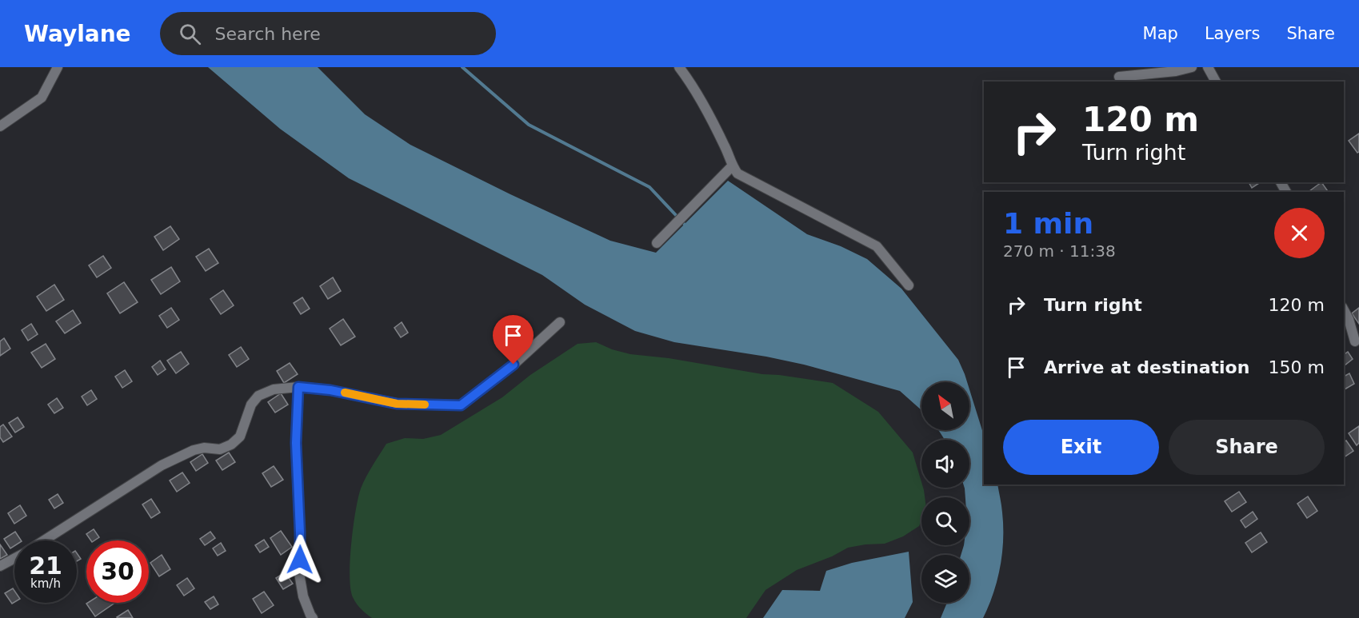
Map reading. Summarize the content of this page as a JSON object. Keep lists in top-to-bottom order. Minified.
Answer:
{"north":"top left","page":{"header":"Waylane","search":"Search here","nav":["Map","Layers","Share"],"turn":["120 m","Turn right"],"heading":["1 min","270 m · 11:38"],"list":[{"name":"Turn right","value":"120 m"},{"name":"Arrive at destination","value":"150 m"}],"buttons":["Exit","Share"],"speed":"21 km/h","limit":"30"}}
